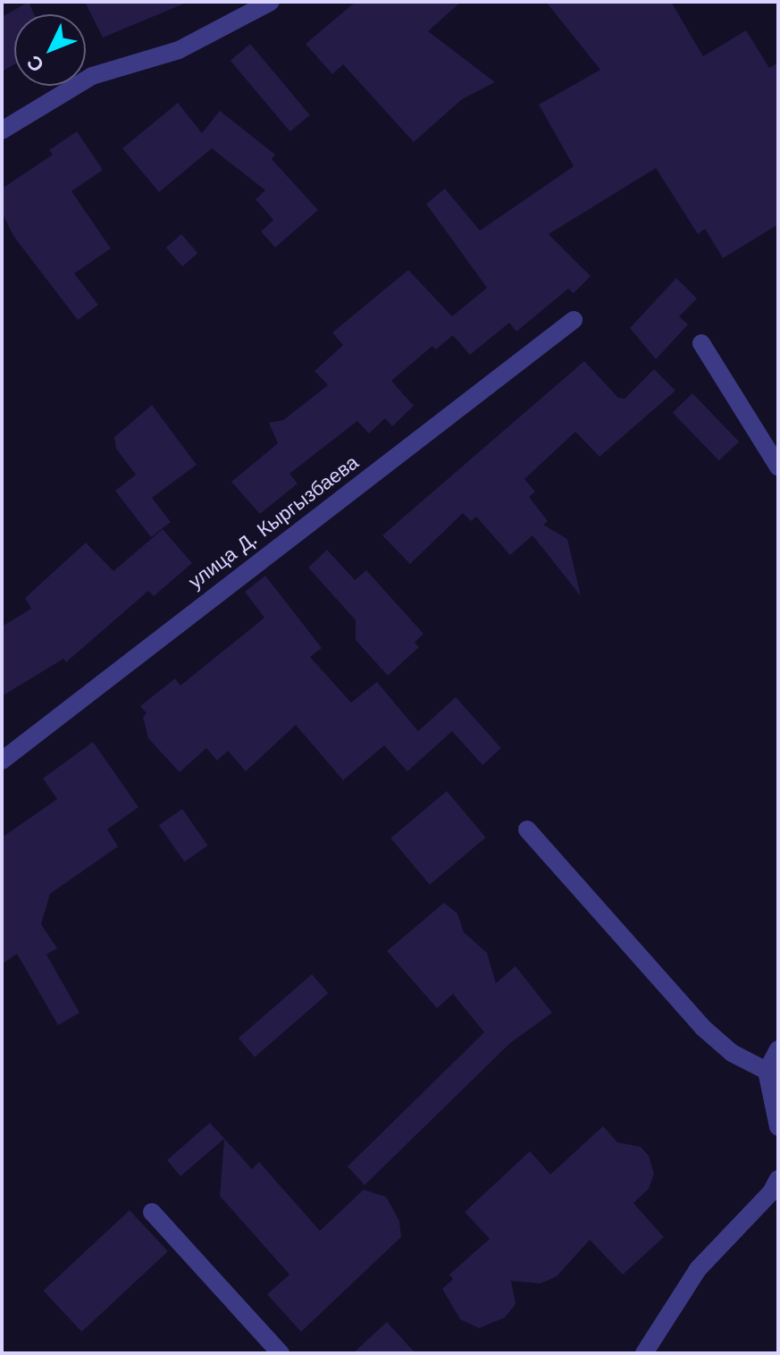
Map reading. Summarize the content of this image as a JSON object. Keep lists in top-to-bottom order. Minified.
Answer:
{"streets":{"street":["улица Д. Кыргызбаева"]},"north":"bottom left"}
